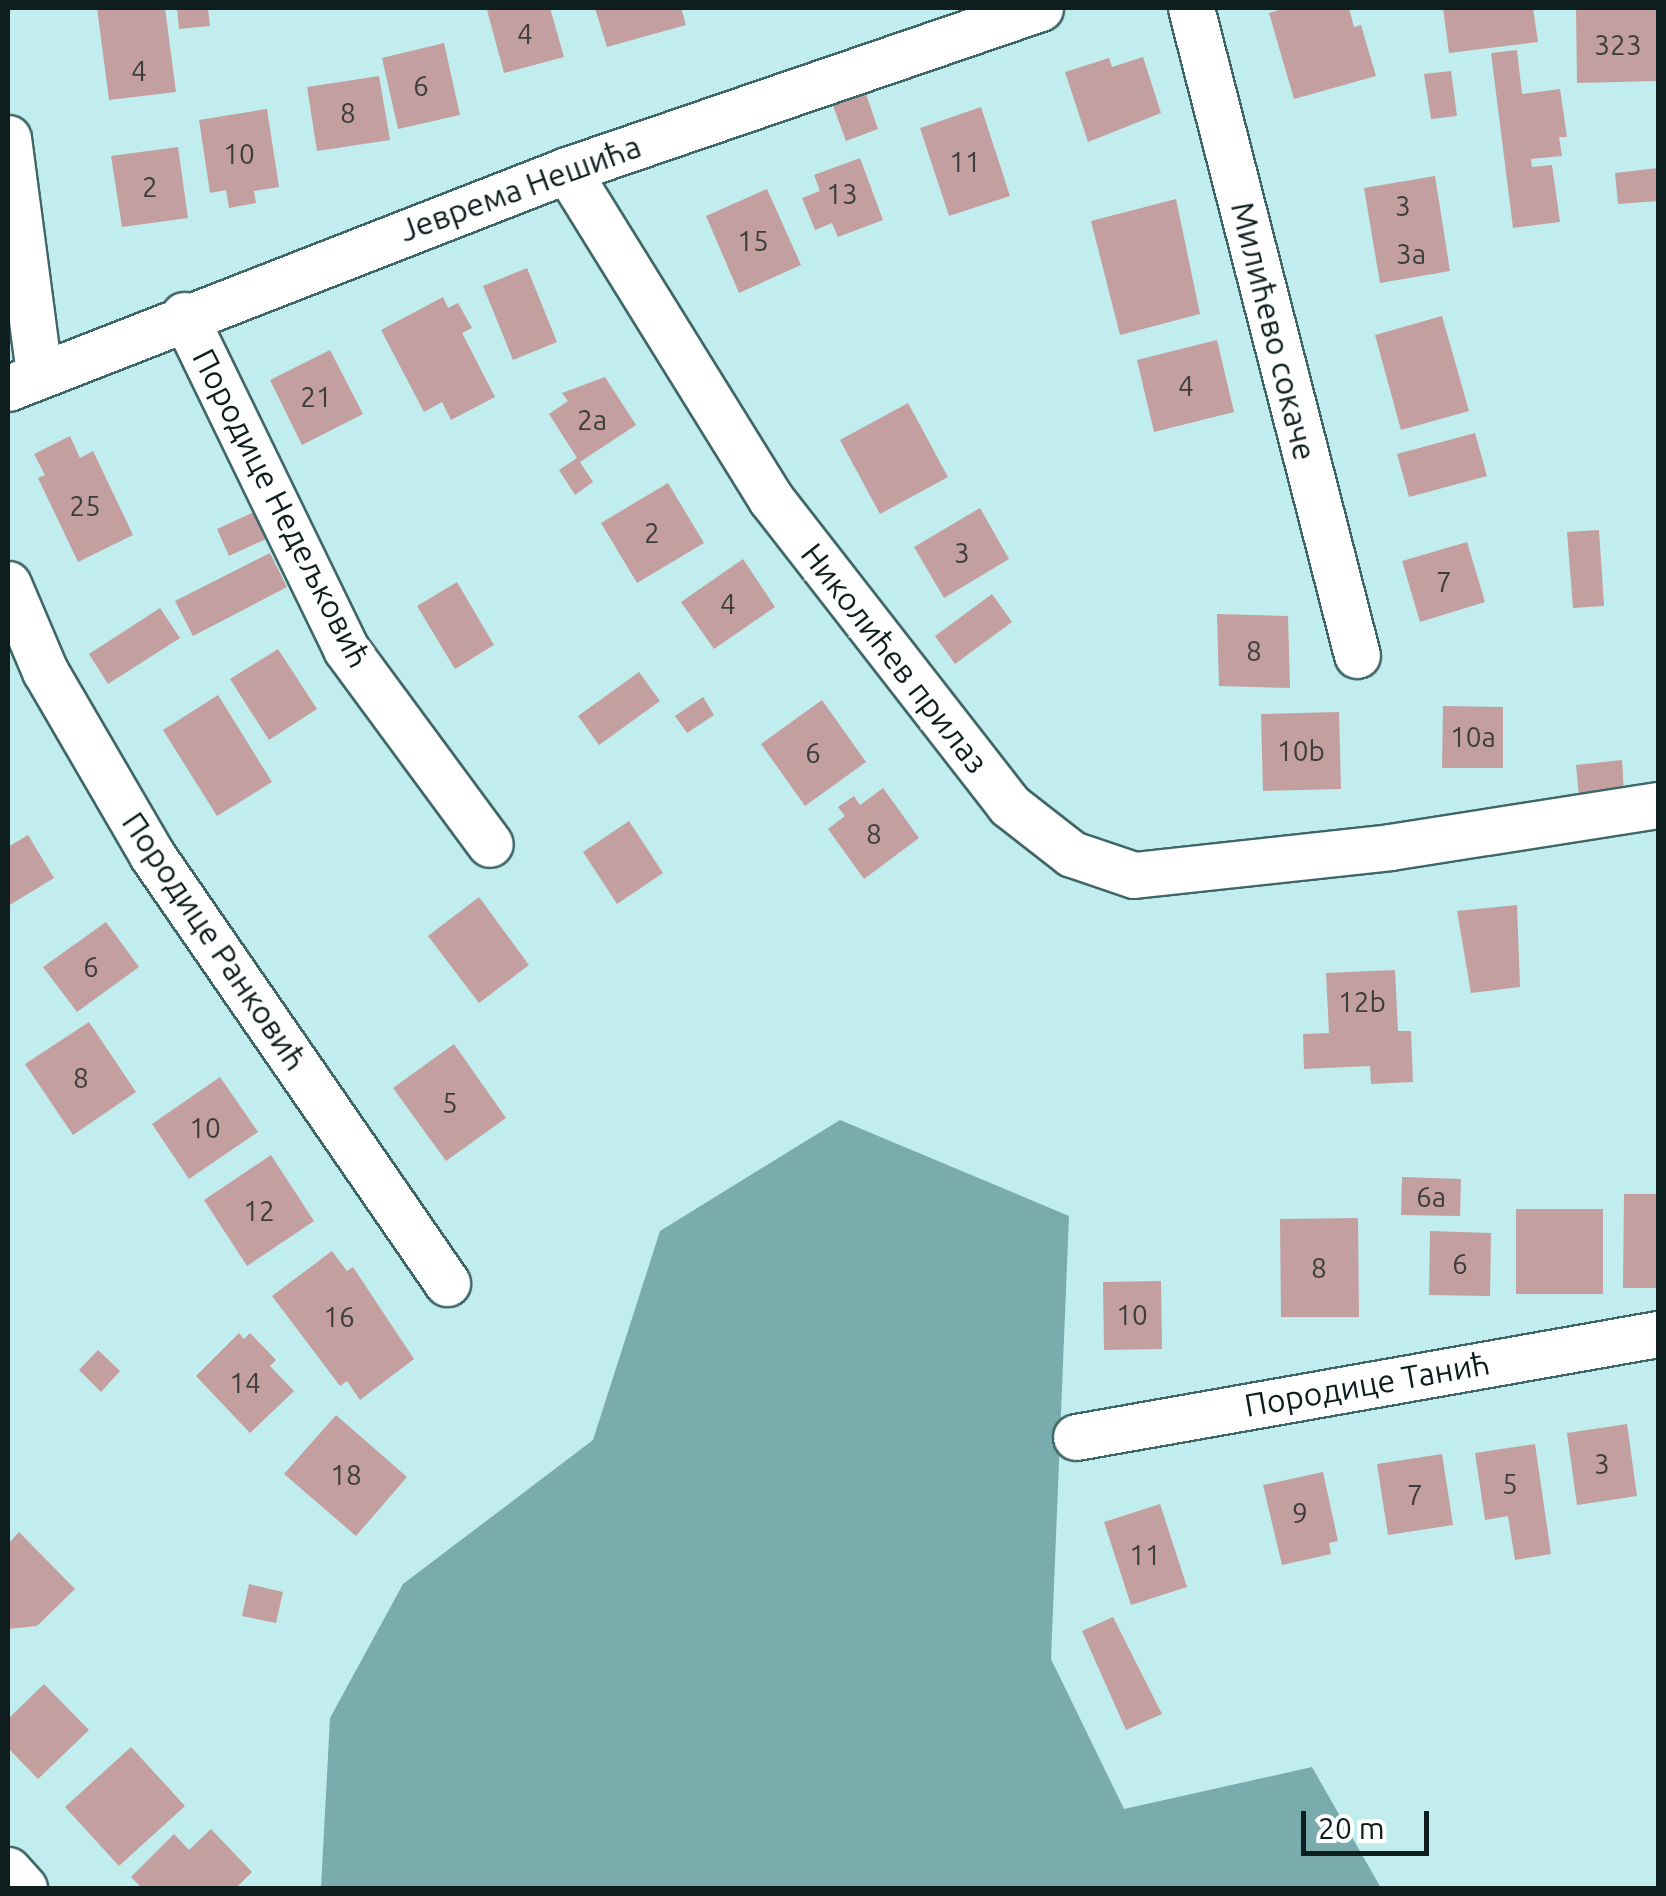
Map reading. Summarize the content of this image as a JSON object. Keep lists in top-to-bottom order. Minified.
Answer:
{"streets":{"street":["Јеврема Нешића","Милићево сокаче","Породице Недељковић","Николићев прилаз","Породице Ранковић","Породице Танић"]},"crossings":[["Јеврема Нешића","Породице Недељковић"],["Јеврема Нешића","Николићев прилаз"]],"house_numbers":["4","323","4","6","8","10","11","2","13","3","15","3a","4","21","2a","25","2","3","7","4","8","10a","10b","6","8","6","12b","8","5","10","6a","12","6","8","10","16","14","3","18","5","7","9","11"],"scale_bar":"20 m"}
